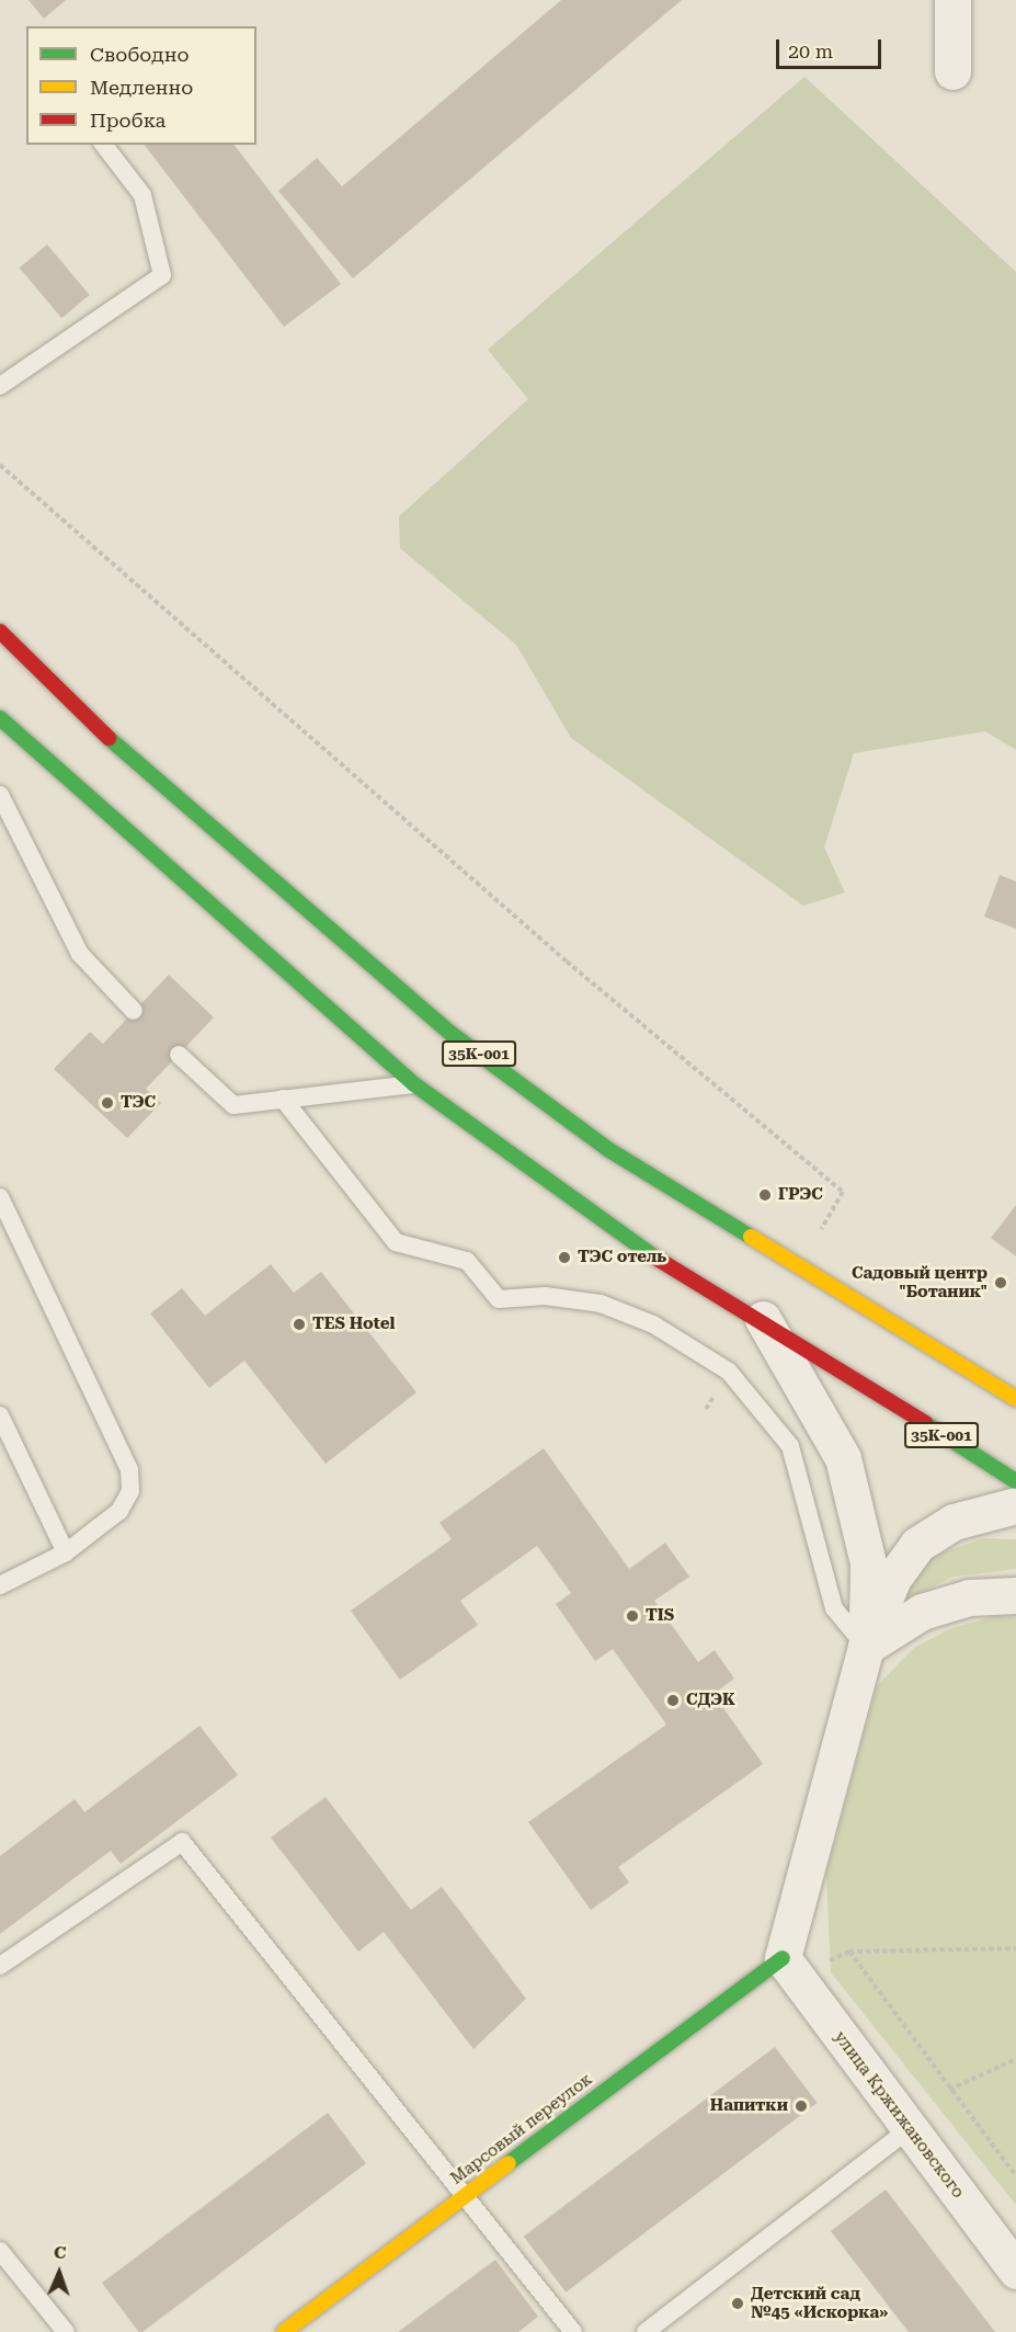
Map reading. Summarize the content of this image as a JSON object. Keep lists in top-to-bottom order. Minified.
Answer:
{"streets":{"main road":["35К-001","Марсовый переулок"],"street":["улица Кржижановского"]},"crossings":[["улица Кржижановского","Марсовый переулок"]],"places":["ТЭС","ГРЭС","ТЭС отель","Садовый центр \"Ботаник\"","TES Hotel","TIS","СДЭК","Напитки","Детский сад №45 «Искорка»"],"legend":["Свободно","Медленно","Пробка"],"scale_bar":"20 m","north":"top"}
